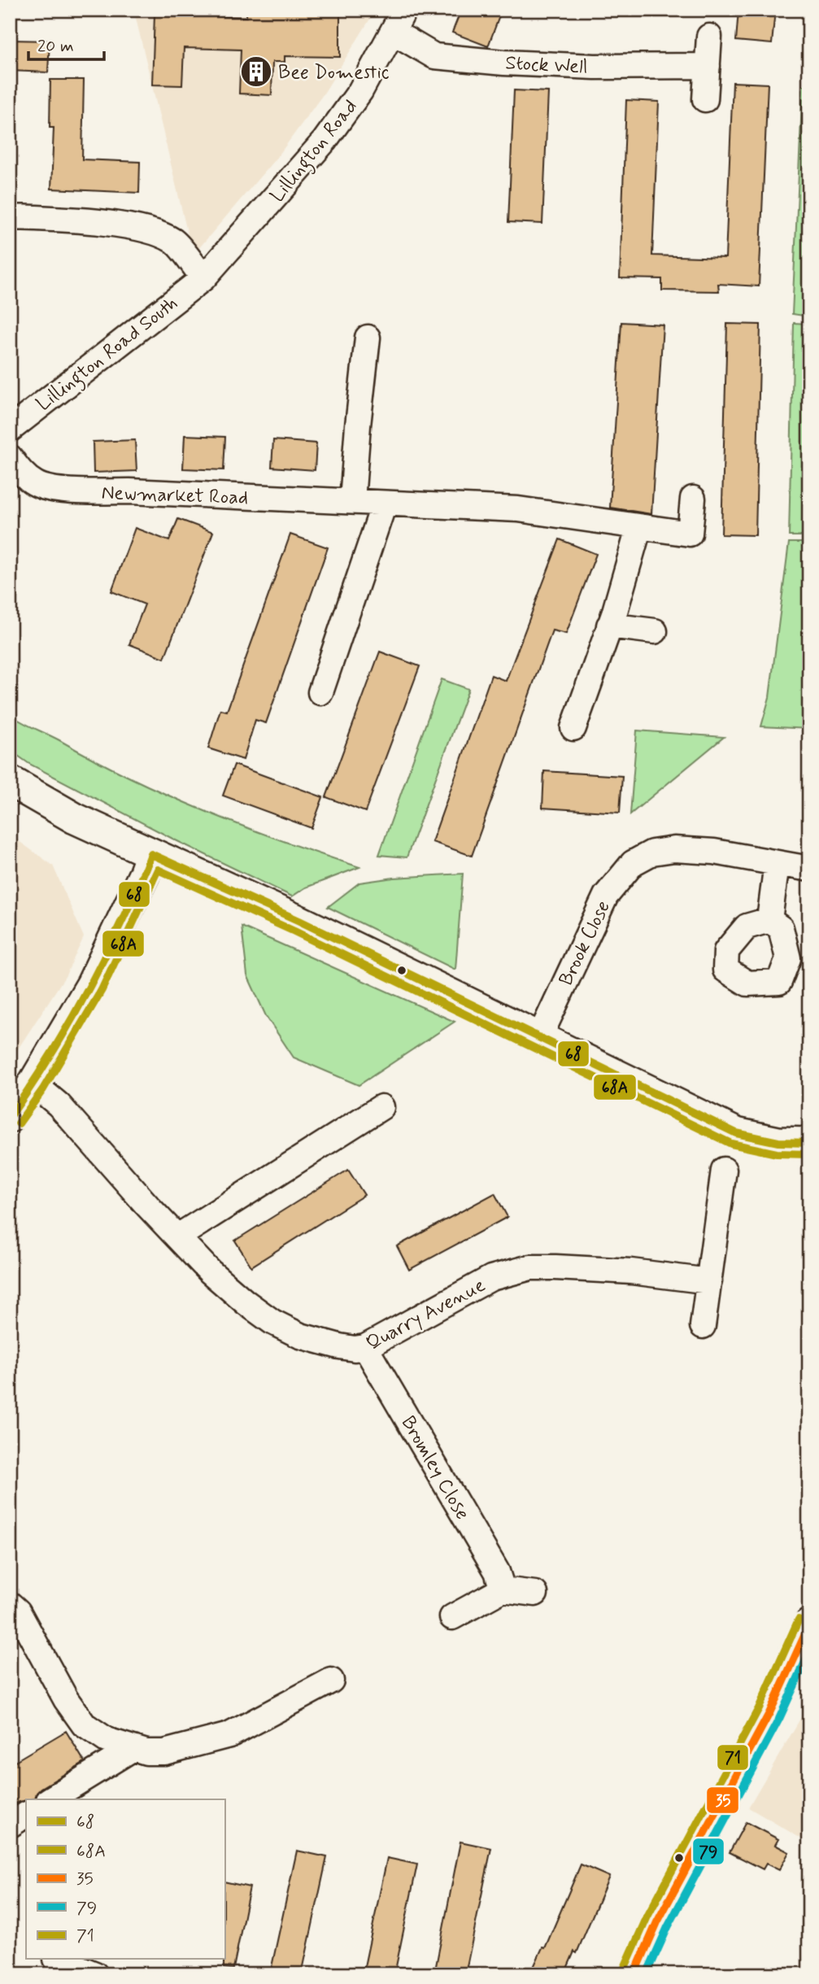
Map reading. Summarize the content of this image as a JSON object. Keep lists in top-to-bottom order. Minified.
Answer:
{"streets":{"street":["Stock Well","Lillington Road","Lillington Road South","Newmarket Road","Brook Close","Quarry Avenue","Bromley Close"]},"crossings":[["Stock Well","Lillington Road"],["Lillington Road","Lillington Road South"],["Quarry Avenue","Bromley Close"]],"places":{"building":["Bee Domestic"]},"lines":["transit line 68","transit line 68A","transit line 71","transit line 35","transit line 79"],"legend":["68","68A","35","79","71"],"scale_bar":"20 m"}
